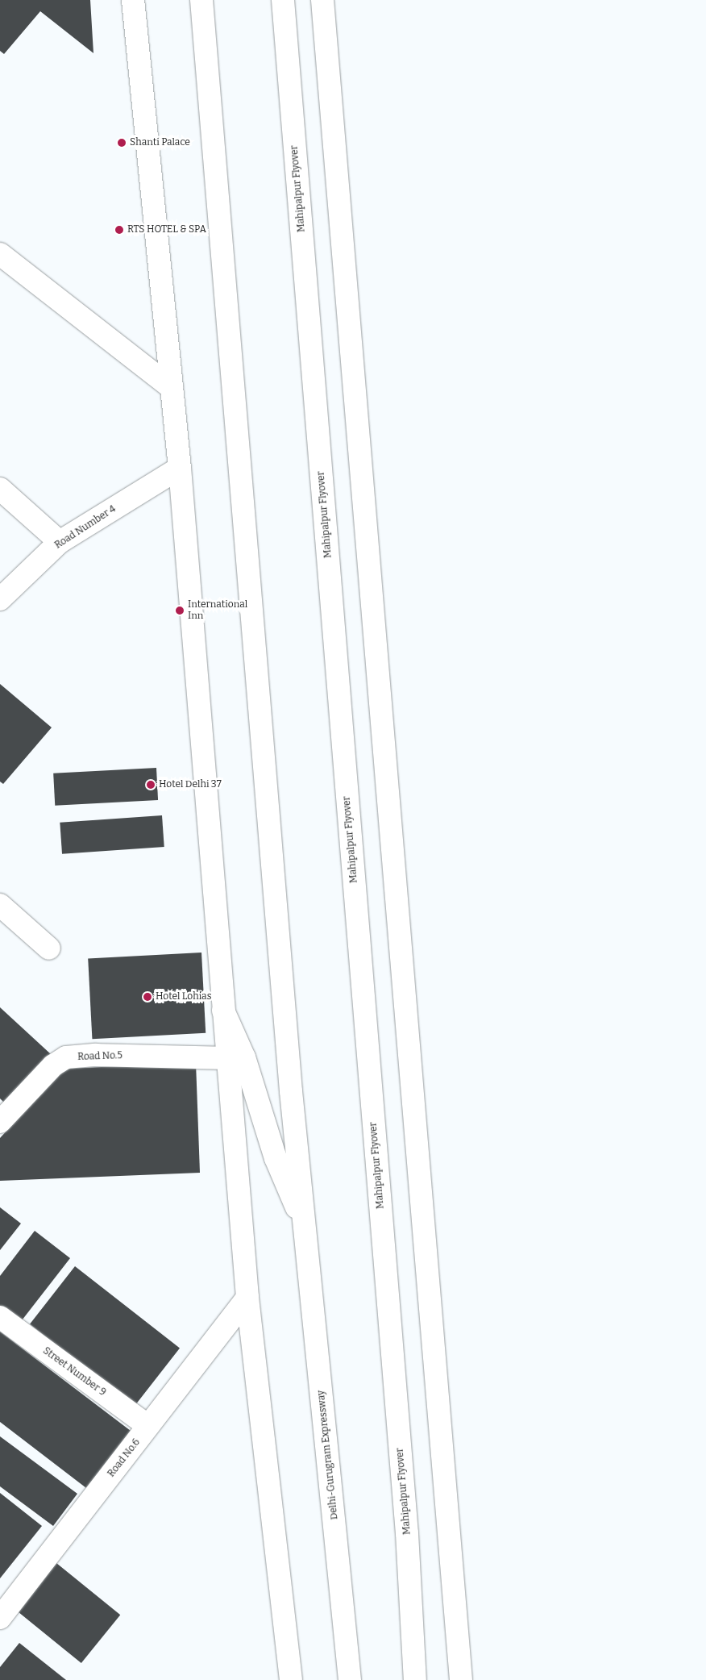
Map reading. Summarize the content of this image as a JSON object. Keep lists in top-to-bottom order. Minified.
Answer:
{"streets":{"main road":["Mahipalpur Flyover","Road Number 4","Road No.5","Street Number 9","Delhi-Gurugram Expressway","Road No.6"]},"crossings":[["Street Number 9","Road No.6"]],"places":["Shanti Palace","RTS HOTEL & SPA","International Inn","Hotel Delhi 37","Hotel Lohias"]}
